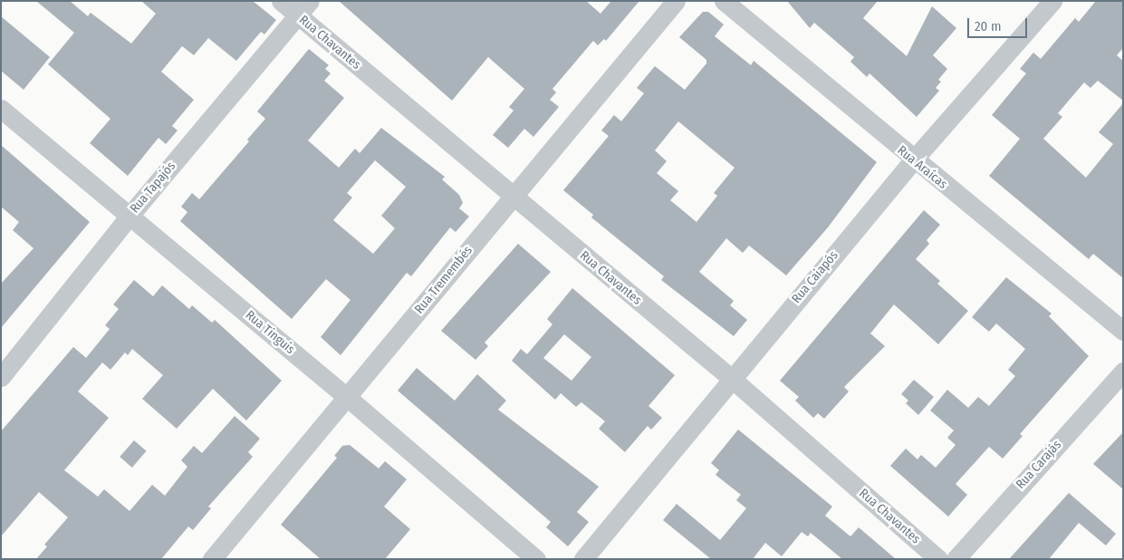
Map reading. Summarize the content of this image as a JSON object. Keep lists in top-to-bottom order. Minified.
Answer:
{"streets":{"street":["Rua Chavantes","Rua Araícas","Rua Tapajós","Rua Caiapós","Rua Tremembés","Rua Tinguis","Rua Carajás"]},"crossings":[["Rua Chavantes","Rua Tapajós"],["Rua Chavantes","Rua Caiapós"],["Rua Chavantes","Rua Tremembés"],["Rua Araícas","Rua Caiapós"],["Rua Tapajós","Rua Tinguis"],["Rua Tremembés","Rua Tinguis"]],"scale_bar":"20 m"}
